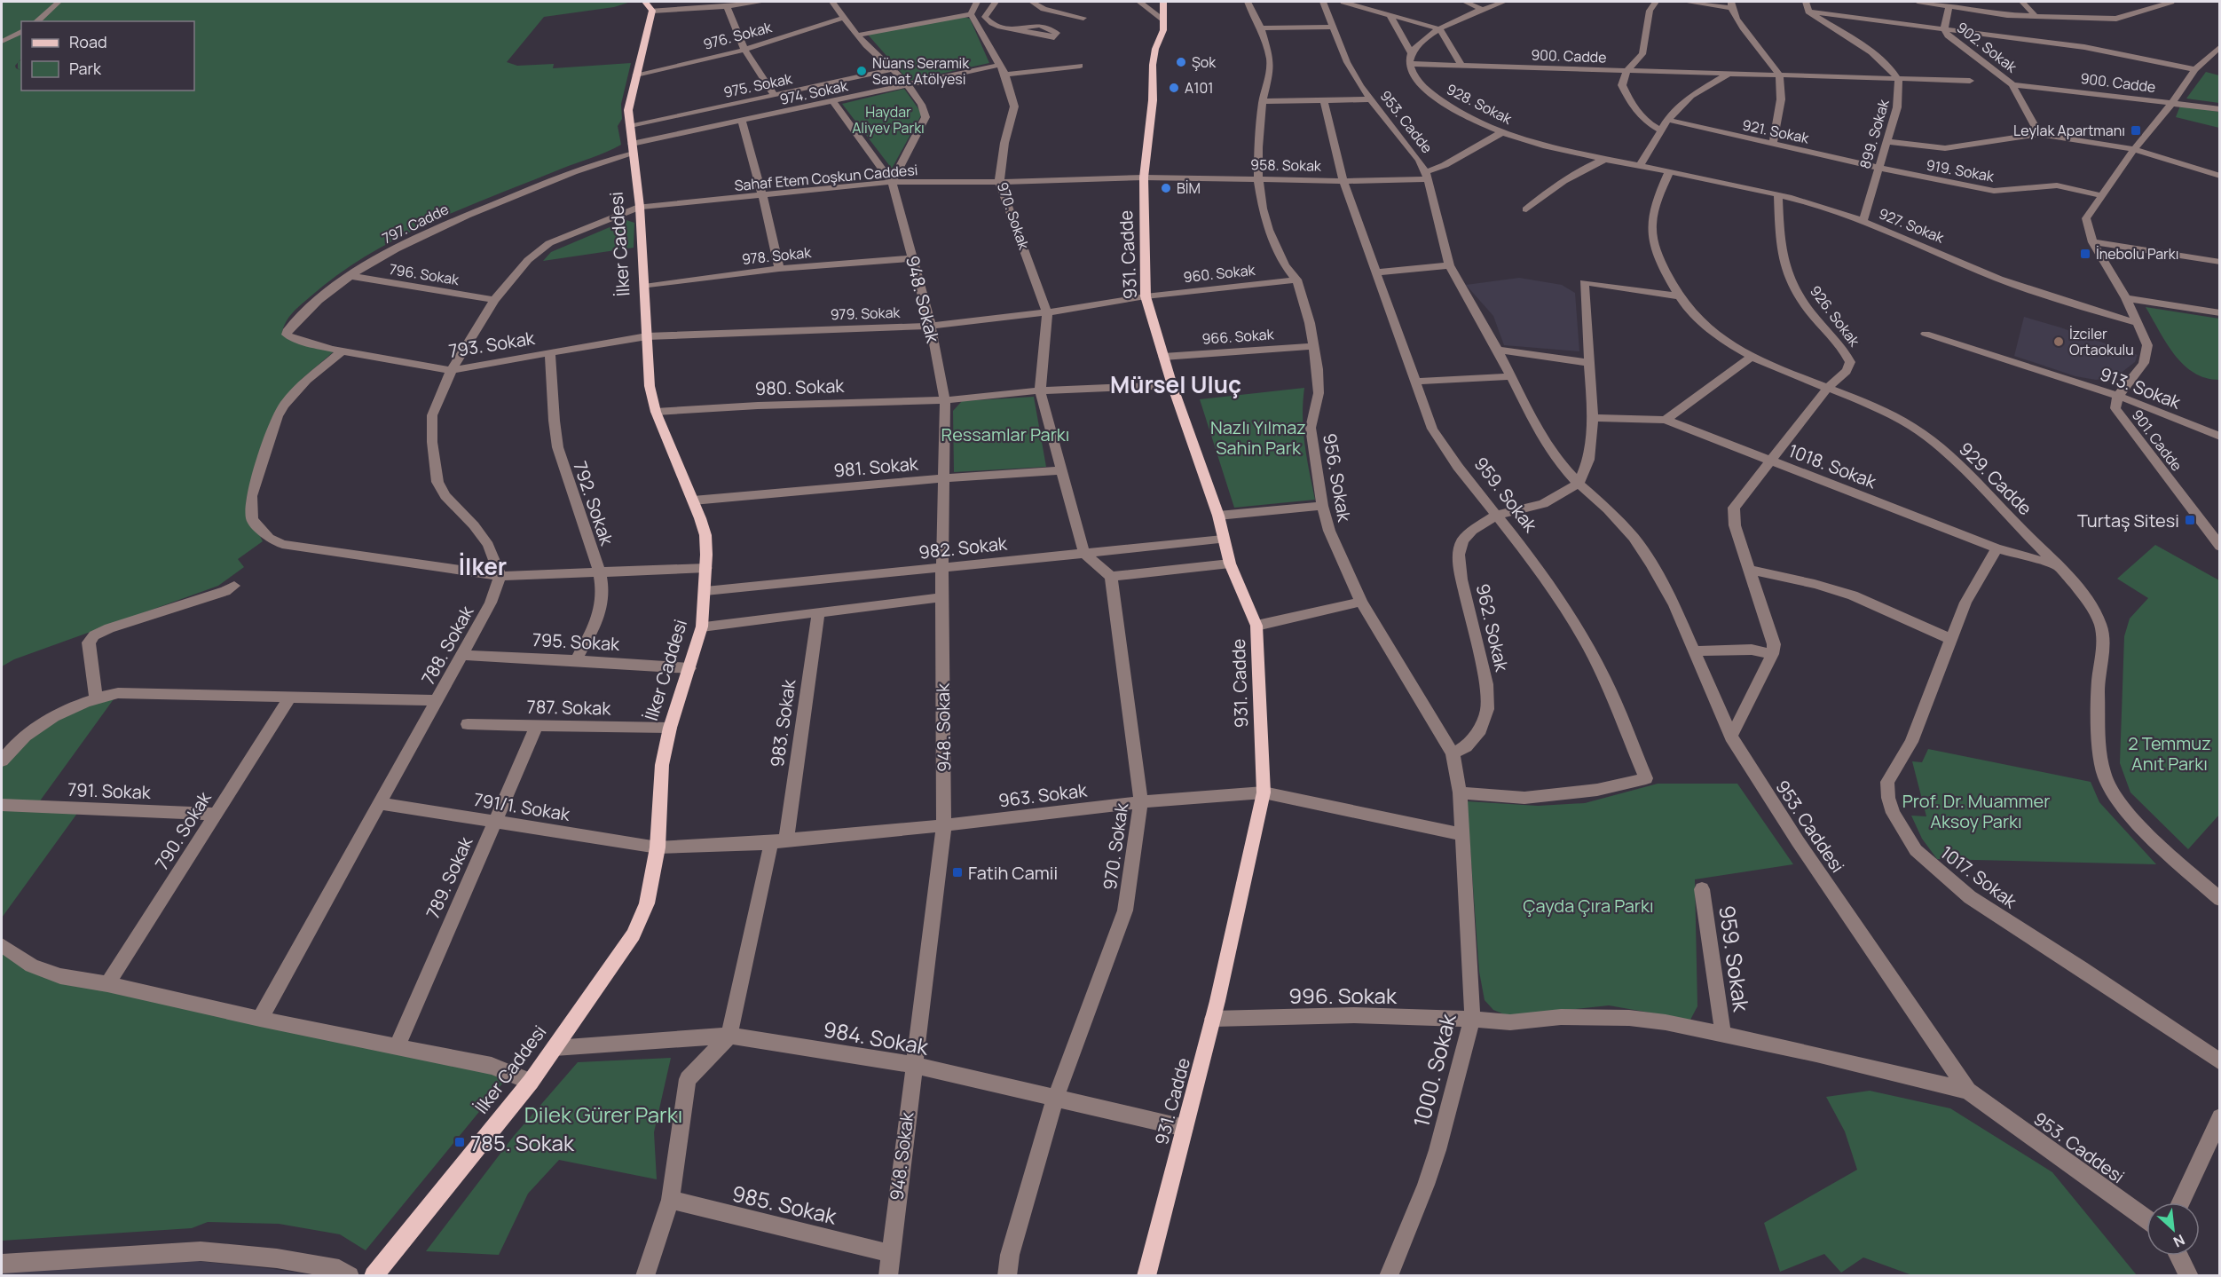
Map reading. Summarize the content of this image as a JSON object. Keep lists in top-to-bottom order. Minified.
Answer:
{"streets":{"main road":["İlker Caddesi","931. Cadde"],"street":["976. Sokak","902. Sokak","900. Cadde","975. Sokak","974. Sokak","928. Sokak","953. Cadde","921. Sokak","899. Sokak","958. Sokak","919. Sokak","Sahaf Etem Coşkun Caddesi","970. Sokak","797. Cadde","927. Sokak","978. Sokak","960. Sokak","796. Sokak","948. Sokak","979. Sokak","926. Sokak","966. Sokak","793. Sokak","980. Sokak","913. Sokak","901. Cadde","1018. Sokak","981. Sokak","956. Sokak","929. Cadde","959. Sokak","792. Sokak","982. Sokak","962. Sokak","795. Sokak","788. Sokak","787. Sokak","983. Sokak","791. Sokak","963. Sokak","791/1. Sokak","953. Caddesi","790. Sokak","1017. Sokak","789. Sokak","996. Sokak","984. Sokak","1000. Sokak","985. Sokak"]},"crossings":[["976. Sokak","İlker Caddesi"],["902. Sokak","900. Cadde"],["900. Cadde","928. Sokak"],["900. Cadde","899. Sokak"],["900. Cadde","901. Cadde"],["975. Sokak","İlker Caddesi"],["974. Sokak","970. Sokak"],["974. Sokak","797. Cadde"],["974. Sokak","İlker Caddesi"],["928. Sokak","927. Sokak"],["928. Sokak","929. Cadde"],["953. Cadde","958. Sokak"],["953. Cadde","953. Caddesi"],["921. Sokak","899. Sokak"],["921. Sokak","919. Sokak"],["899. Sokak","919. Sokak"],["899. Sokak","927. Sokak"],["958. Sokak","Sahaf Etem Coşkun Caddesi"],["958. Sokak","931. Cadde"],["958. Sokak","956. Sokak"],["958. Sokak","959. Sokak"],["919. Sokak","901. Cadde"],["Sahaf Etem Coşkun Caddesi","970. Sokak"],["Sahaf Etem Coşkun Caddesi","İlker Caddesi"],["Sahaf Etem Coşkun Caddesi","931. Cadde"],["Sahaf Etem Coşkun Caddesi","948. Sokak"],["970. Sokak","979. Sokak"],["970. Sokak","963. Sokak"],["970. Sokak","984. Sokak"],["797. Cadde","İlker Caddesi"],["797. Cadde","796. Sokak"],["797. Cadde","793. Sokak"],["927. Sokak","926. Sokak"],["927. Sokak","901. Cadde"],["927. Sokak","929. Cadde"],["İlker Caddesi","978. Sokak"],["İlker Caddesi","979. Sokak"],["İlker Caddesi","793. Sokak"],["İlker Caddesi","980. Sokak"],["İlker Caddesi","981. Sokak"],["İlker Caddesi","982. Sokak"],["İlker Caddesi","795. Sokak"],["İlker Caddesi","787. Sokak"],["İlker Caddesi","963. Sokak"],["İlker Caddesi","791/1. Sokak"],["İlker Caddesi","984. Sokak"],["931. Cadde","960. Sokak"],["931. Cadde","979. Sokak"],["931. Cadde","966. Sokak"],["931. Cadde","982. Sokak"],["931. Cadde","963. Sokak"],["931. Cadde","996. Sokak"],["931. Cadde","984. Sokak"],["978. Sokak","948. Sokak"],["960. Sokak","979. Sokak"],["960. Sokak","956. Sokak"],["948. Sokak","979. Sokak"],["948. Sokak","980. Sokak"],["948. Sokak","981. Sokak"],["948. Sokak","982. Sokak"],["948. Sokak","963. Sokak"],["948. Sokak","984. Sokak"],["948. Sokak","985. Sokak"],["979. Sokak","793. Sokak"],["926. Sokak","1018. Sokak"],["926. Sokak","929. Cadde"],["966. Sokak","956. Sokak"],["793. Sokak","792. Sokak"],["913. Sokak","901. Cadde"],["1018. Sokak","929. Cadde"],["1018. Sokak","1017. Sokak"],["956. Sokak","962. Sokak"],["956. Sokak","1000. Sokak"],["959. Sokak","962. Sokak"],["959. Sokak","996. Sokak"],["959. Sokak","1000. Sokak"],["792. Sokak","795. Sokak"],["962. Sokak","1000. Sokak"],["795. Sokak","788. Sokak"],["788. Sokak","791/1. Sokak"],["787. Sokak","789. Sokak"],["983. Sokak","963. Sokak"],["983. Sokak","984. Sokak"],["791. Sokak","790. Sokak"],["963. Sokak","791/1. Sokak"],["963. Sokak","1000. Sokak"],["791/1. Sokak","789. Sokak"],["953. Caddesi","996. Sokak"],["996. Sokak","1000. Sokak"]],"districts":["Mürsel Uluç","İlker"],"parks":["Haydar Aliyev Parkı","Nazlı Yılmaz Sahin Park","Ressamlar Parkı","2 Temmuz Anıt Parkı","Prof. Dr. Muammer Aksoy Parkı","Çayda Çıra Parkı","Dilek Gürer Parkı"],"places":{"other":["Şok","Nüans Seramik Sanat Atölyesi","A101","BİM","İzciler Ortaokulu"],"transit":["Leylak Apartmanı","İnebolu Parkı","Turtaş Sitesi","Fatih Camii","785. Sokak"]},"legend":["Road","Park"],"north":"bottom right"}
